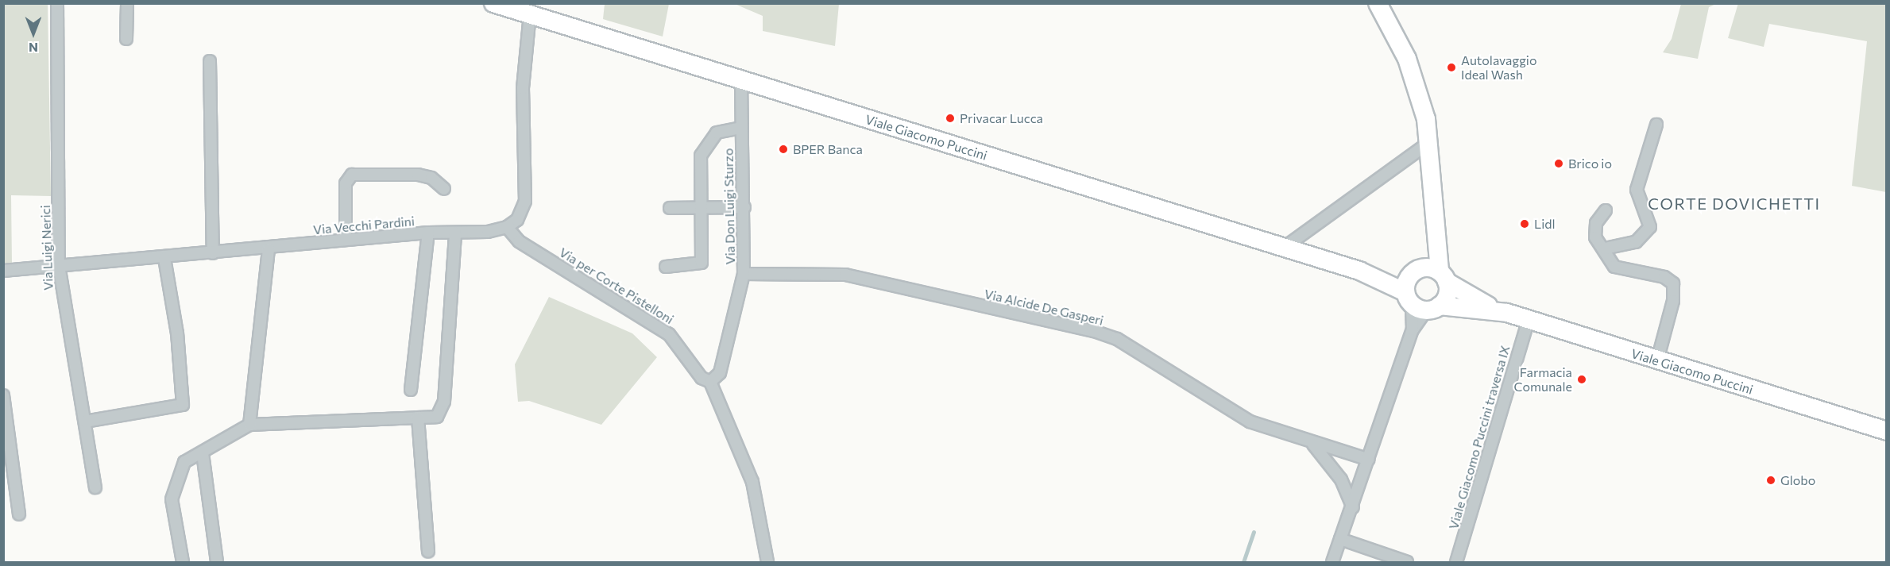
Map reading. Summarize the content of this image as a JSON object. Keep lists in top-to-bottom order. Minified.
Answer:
{"streets":{"main road":["Viale Giacomo Puccini"],"street":["Via Don Luigi Sturzo","Via Vecchi Pardini","Via Luigi Nerici","Via per Corte Pistelloni","Via Alcide De Gasperi","Viale Giacomo Puccini traversa IX"]},"crossings":[["Viale Giacomo Puccini","Via Don Luigi Sturzo"],["Viale Giacomo Puccini","Viale Giacomo Puccini traversa IX"],["Via Don Luigi Sturzo","Via per Corte Pistelloni"],["Via Don Luigi Sturzo","Via Alcide De Gasperi"],["Via Vecchi Pardini","Via Luigi Nerici"],["Via Vecchi Pardini","Via per Corte Pistelloni"]],"districts":["CORTE DOVICHETTI"],"places":["Autolavaggio Ideal Wash","Privacar Lucca","BPER Banca","Brico io","Lidl","Farmacia Comunale","Globo"],"north":"bottom"}
